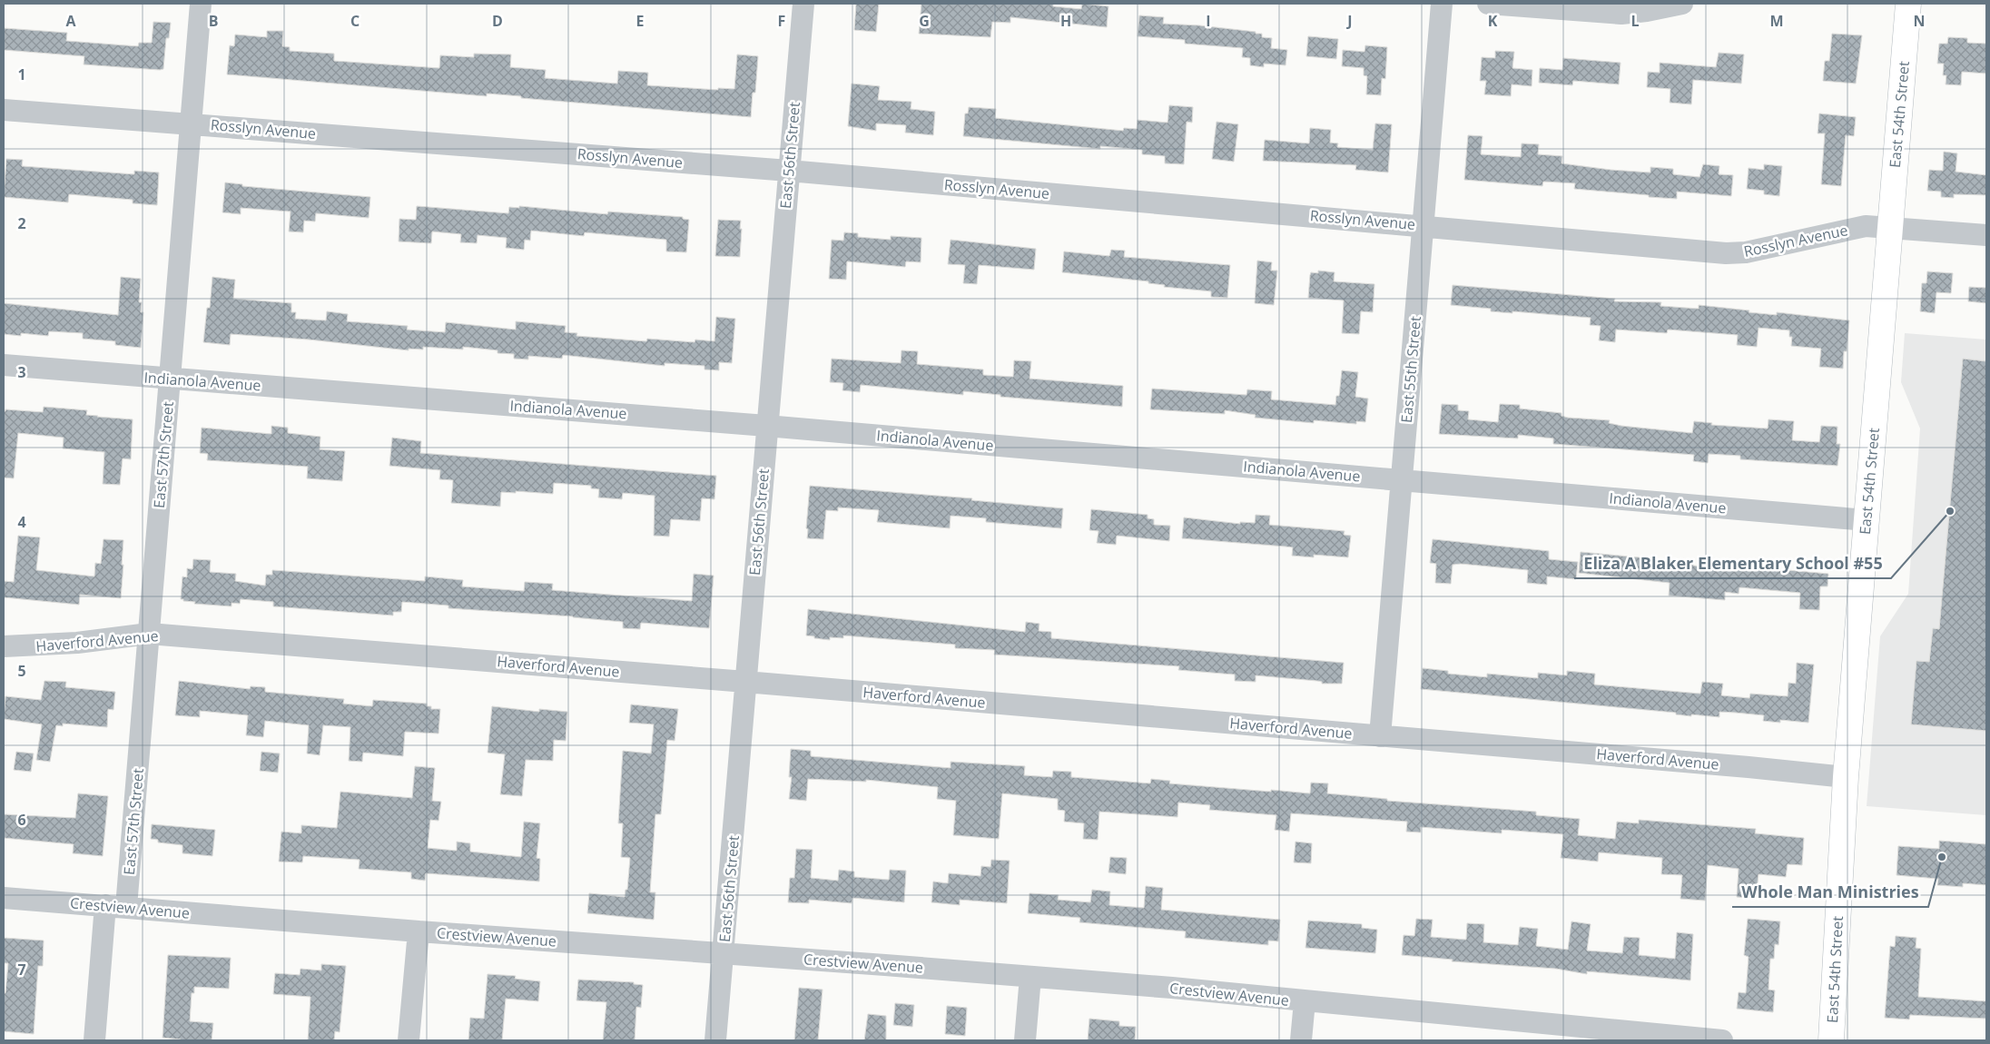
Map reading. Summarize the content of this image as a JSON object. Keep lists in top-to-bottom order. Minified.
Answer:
{"streets":{"street":["East 54th Street","Rosslyn Avenue","East 56th Street","East 55th Street","Indianola Avenue","East 57th Street","Haverford Avenue","Crestview Avenue"]},"crossings":[["East 54th Street","Rosslyn Avenue"],["East 54th Street","Indianola Avenue"],["East 54th Street","Haverford Avenue"],["Rosslyn Avenue","East 56th Street"],["Rosslyn Avenue","East 55th Street"],["Rosslyn Avenue","East 57th Street"],["East 56th Street","Indianola Avenue"],["East 56th Street","Haverford Avenue"],["East 56th Street","Crestview Avenue"],["East 55th Street","Indianola Avenue"],["East 55th Street","Haverford Avenue"],["Indianola Avenue","East 57th Street"],["East 57th Street","Haverford Avenue"],["East 57th Street","Crestview Avenue"]],"places":["Eliza A Blaker Elementary School #55","Whole Man Ministries"],"grid":{"columns":["A","B","C","D","E","F","G","H","I","J","K","L","M","N"],"rows":["1","2","3","4","5","6","7"]}}
